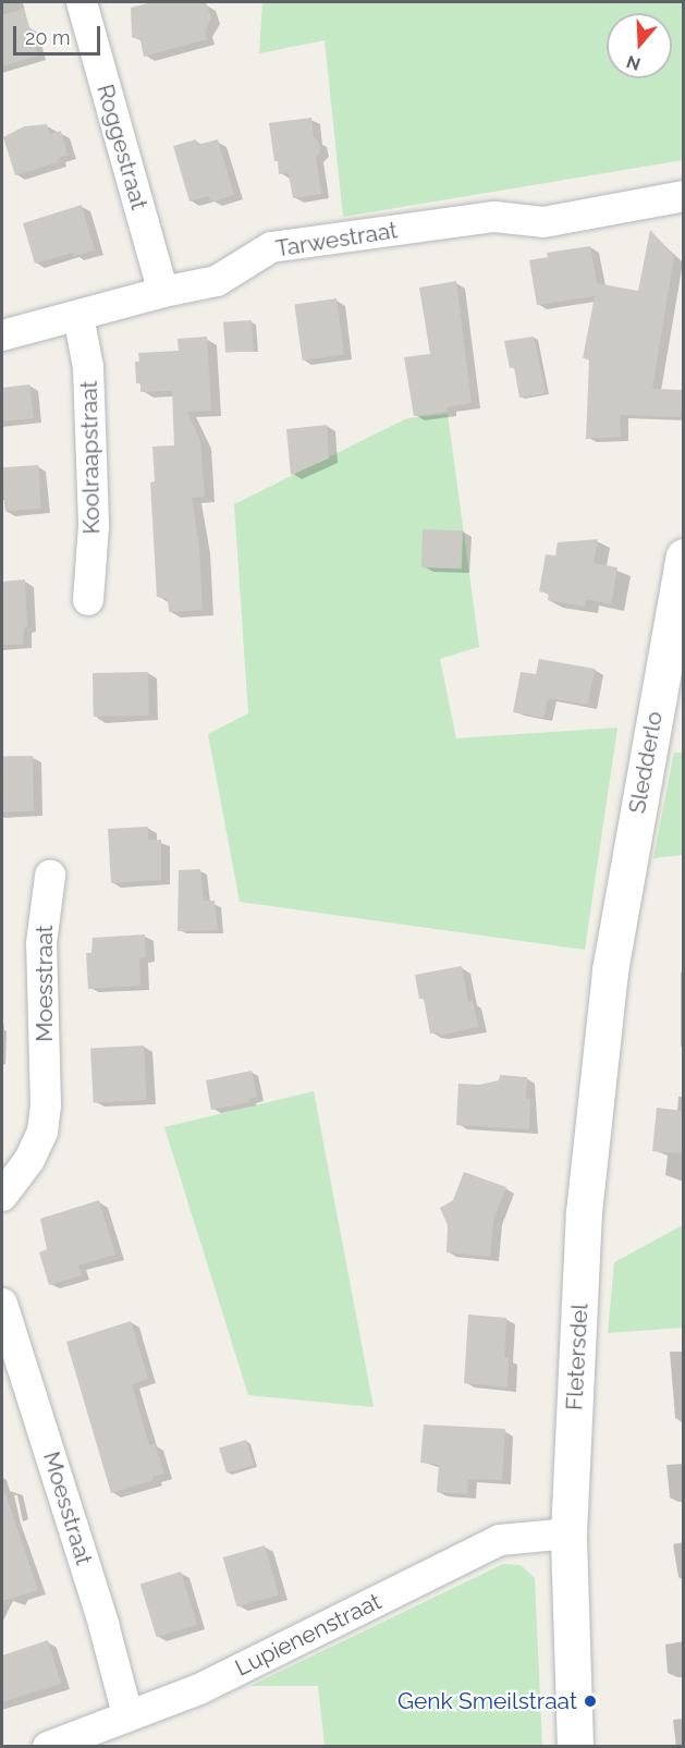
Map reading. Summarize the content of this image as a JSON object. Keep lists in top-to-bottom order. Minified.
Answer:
{"streets":{"street":["Roggestraat","Tarwestraat","Koolraapstraat","Sledderlo","Moesstraat","Fletersdel","Lupienenstraat"]},"crossings":[["Roggestraat","Tarwestraat"],["Tarwestraat","Koolraapstraat"],["Sledderlo","Fletersdel"],["Moesstraat","Lupienenstraat"],["Fletersdel","Lupienenstraat"]],"places":["Genk Smeilstraat"],"scale_bar":"20 m","north":"bottom"}
